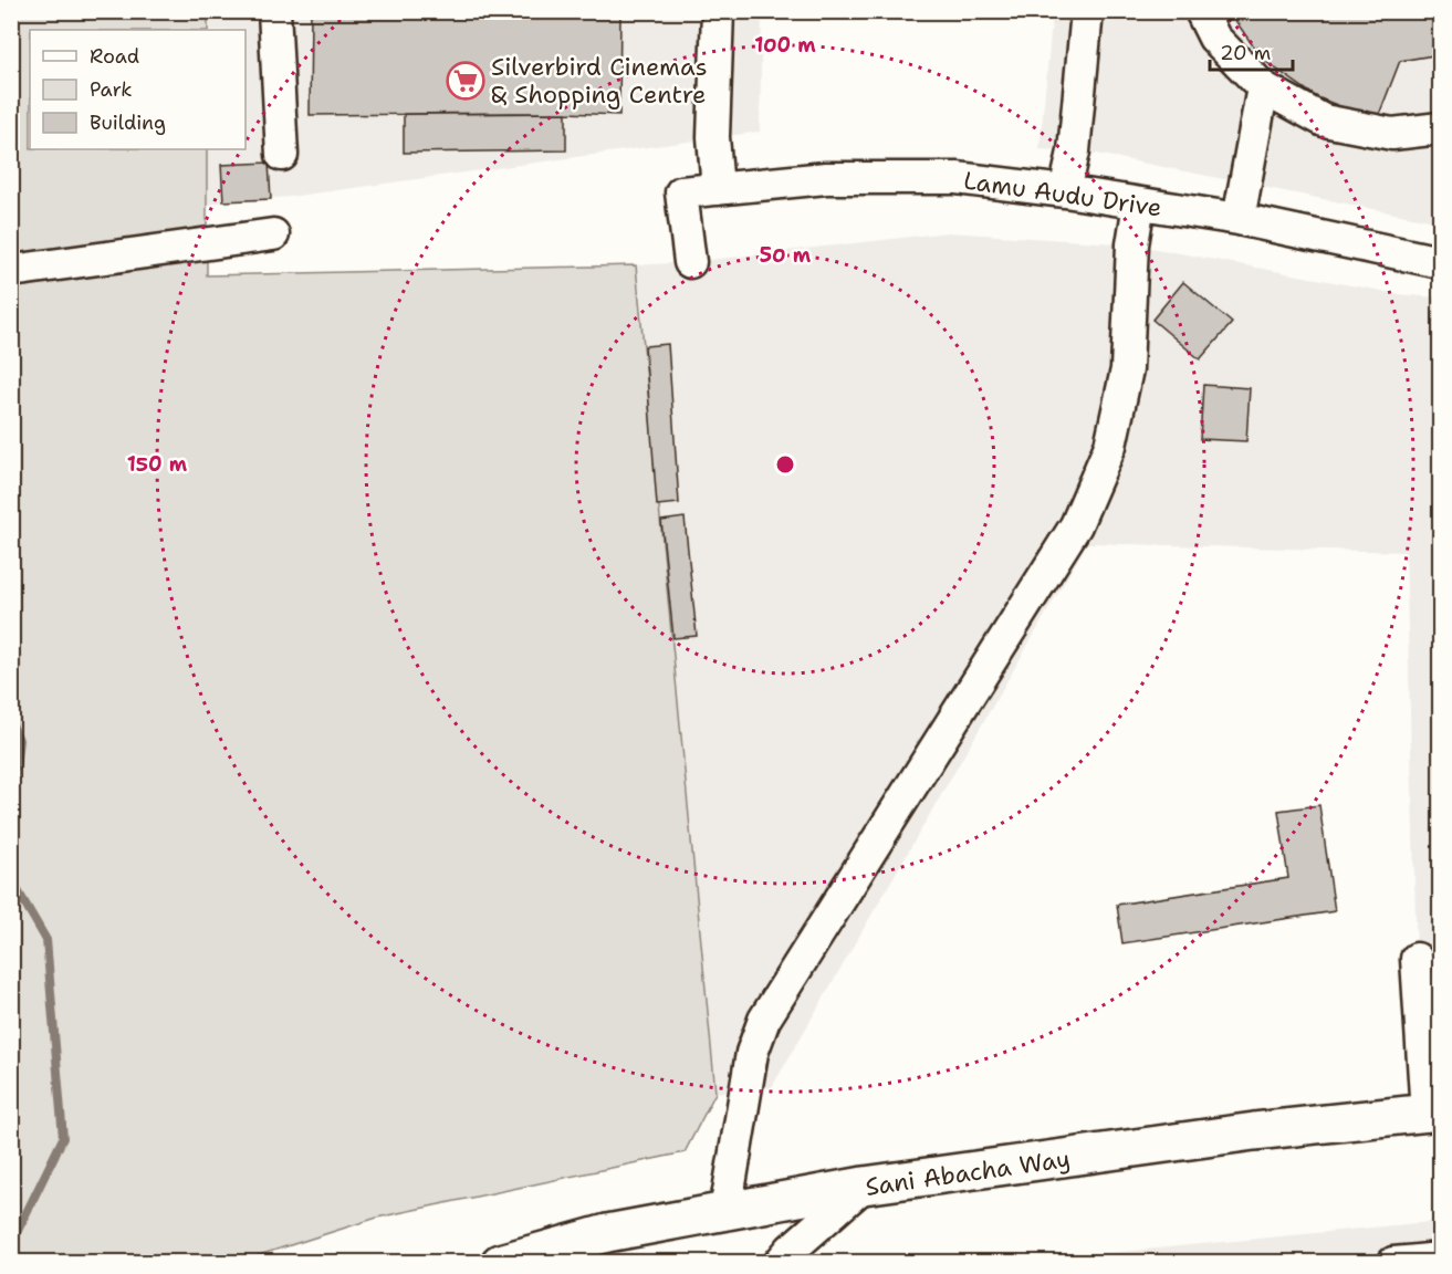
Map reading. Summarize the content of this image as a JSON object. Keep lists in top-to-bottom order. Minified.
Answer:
{"streets":{"highway":["Sani Abacha Way"],"street":["Lamu Audu Drive"]},"places":{"supermarket":["Silverbird Cinemas & Shopping Centre"]},"legend":["Road","Park","Building"],"scale_bar":"20 m","rings":["100 m","50 m","150 m"]}
